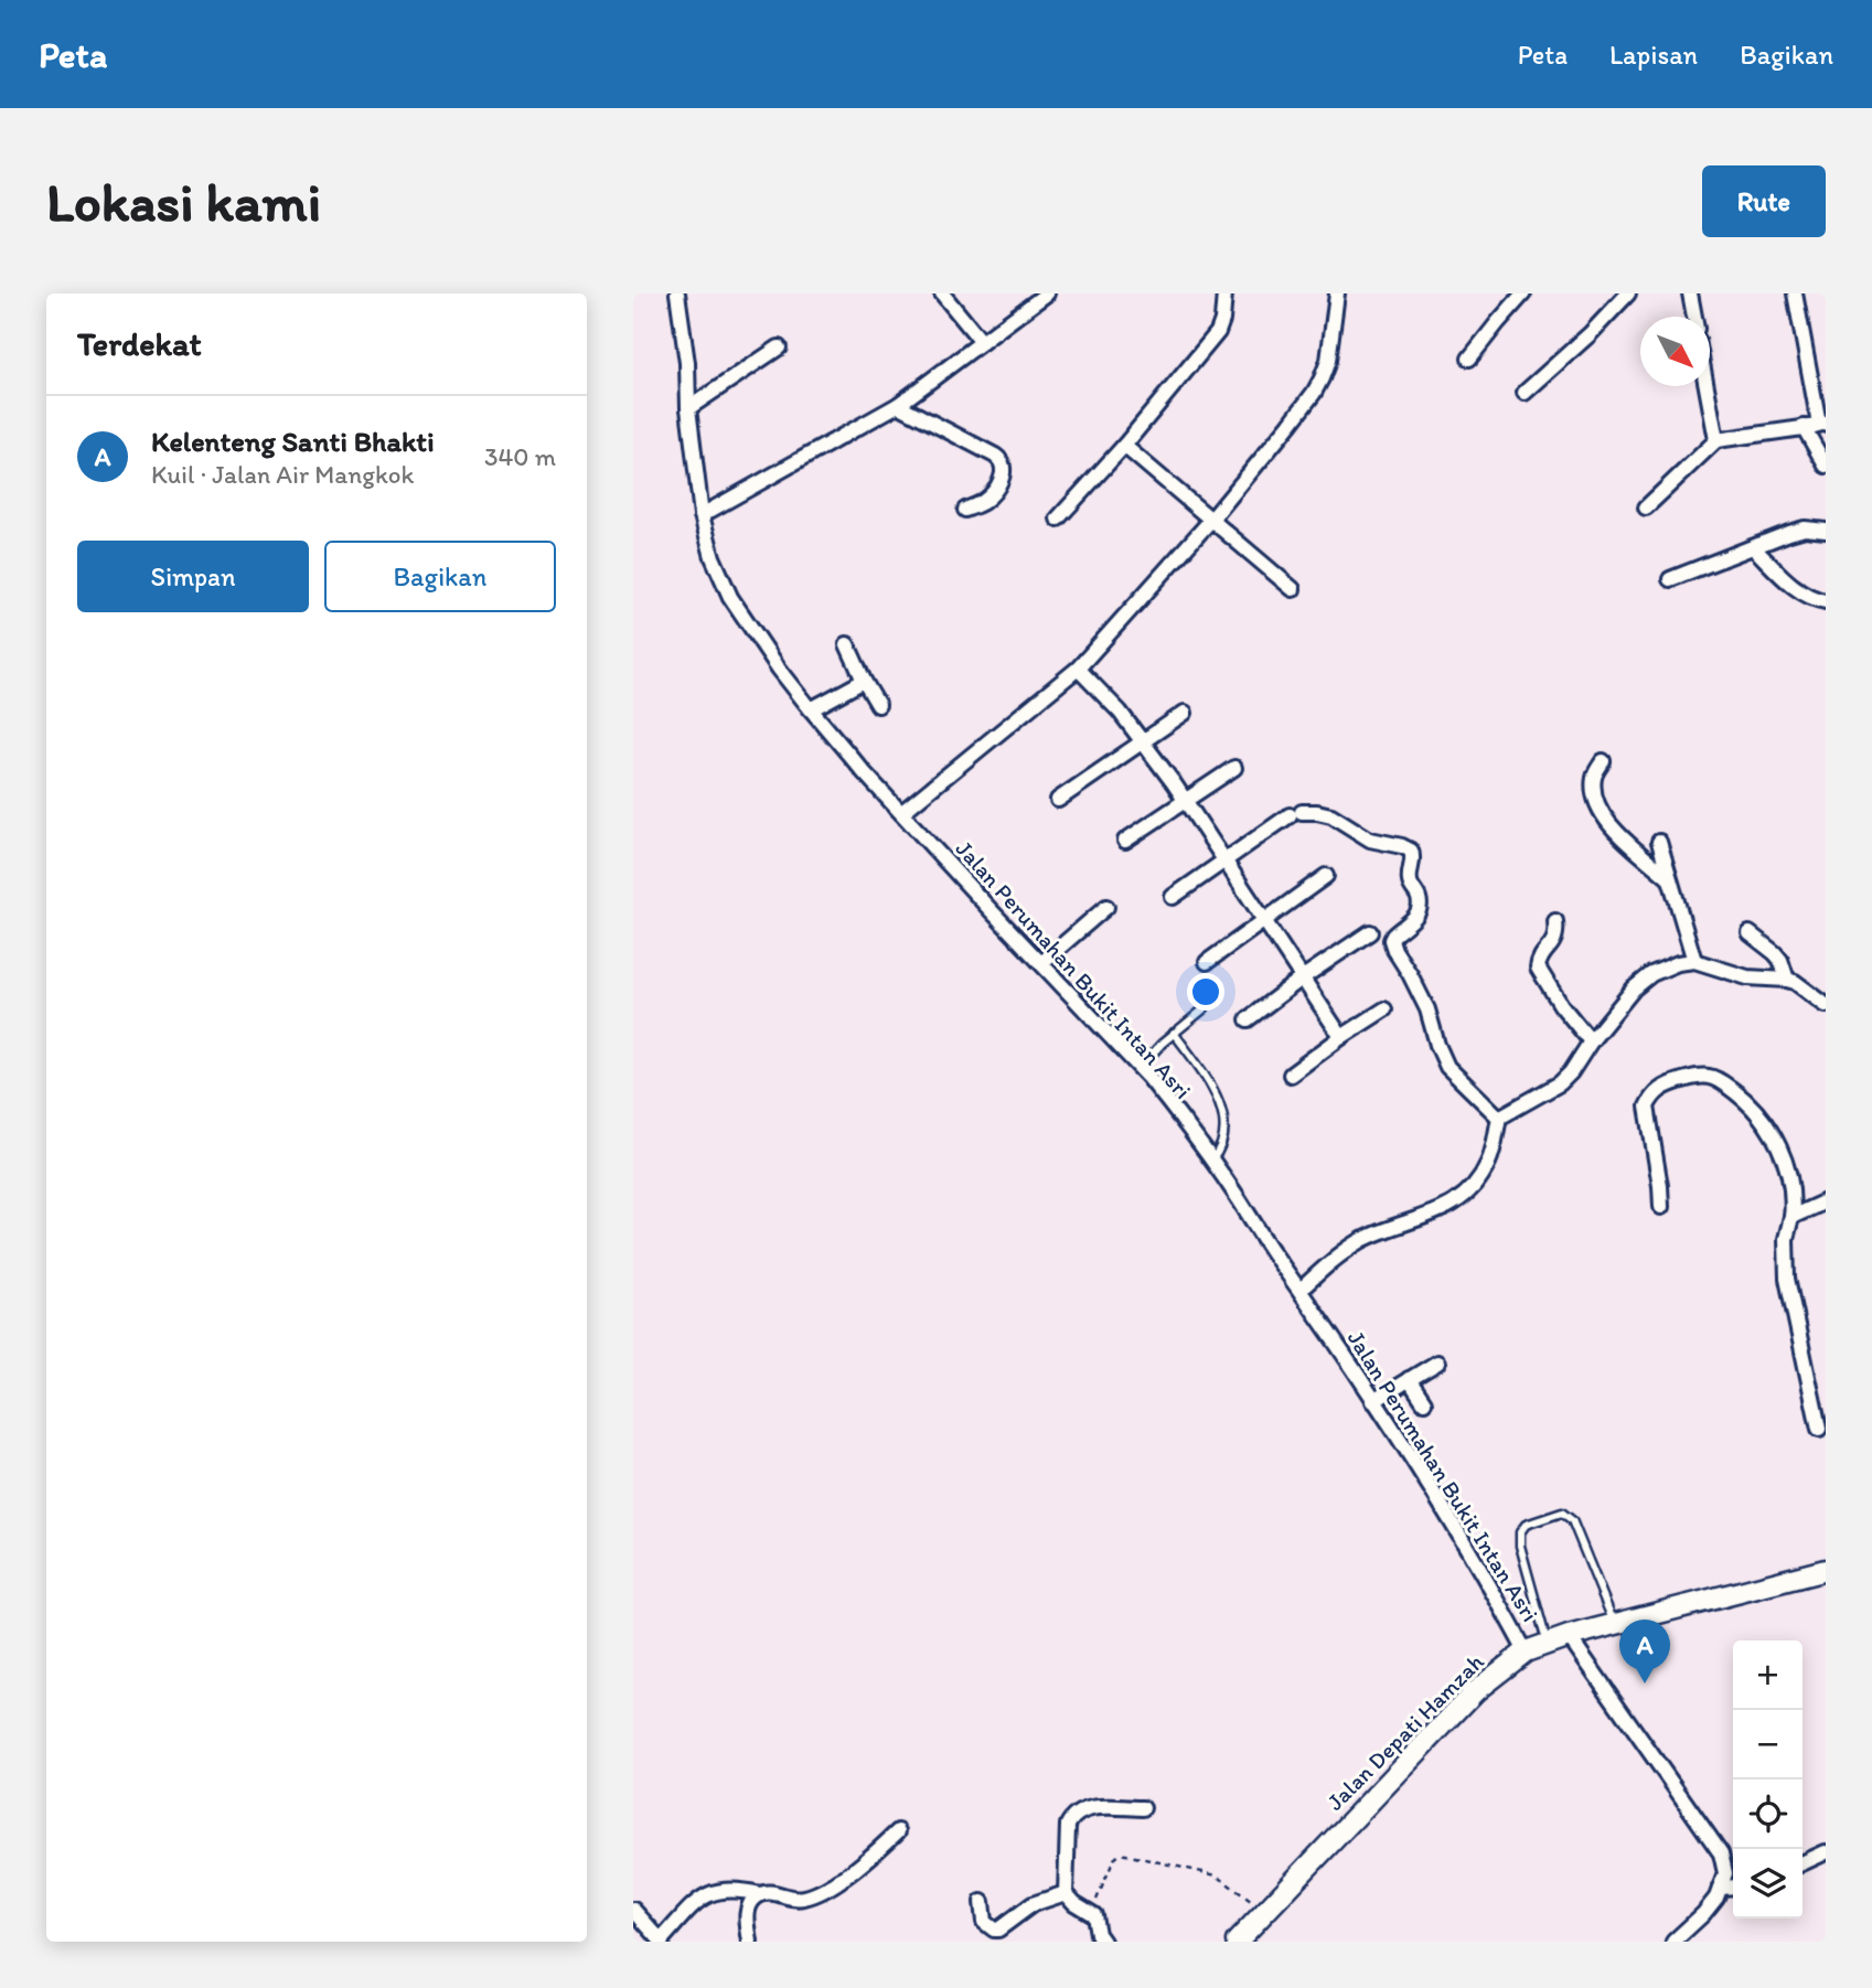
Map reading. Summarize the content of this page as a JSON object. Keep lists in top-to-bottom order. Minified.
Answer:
{"streets":{"main road":["Jalan Depati Hamzah"],"street":["Jalan Perumahan Bukit Intan Asri"]},"crossings":[["Jalan Perumahan Bukit Intan Asri","Jalan Depati Hamzah"]],"north":"bottom right","page":{"header":"Peta","nav":["Peta","Lapisan","Bagikan"],"buttons":["Rute",["Simpan","Bagikan"]],"title":"Lokasi kami","heading":"Terdekat","list":[{"mark":"A","name":"Kelenteng Santi Bhakti","note":"Kuil · Jalan Air Mangkok","value":"340 m"}],"pins":"A","map_buttons":["+","−"]}}
